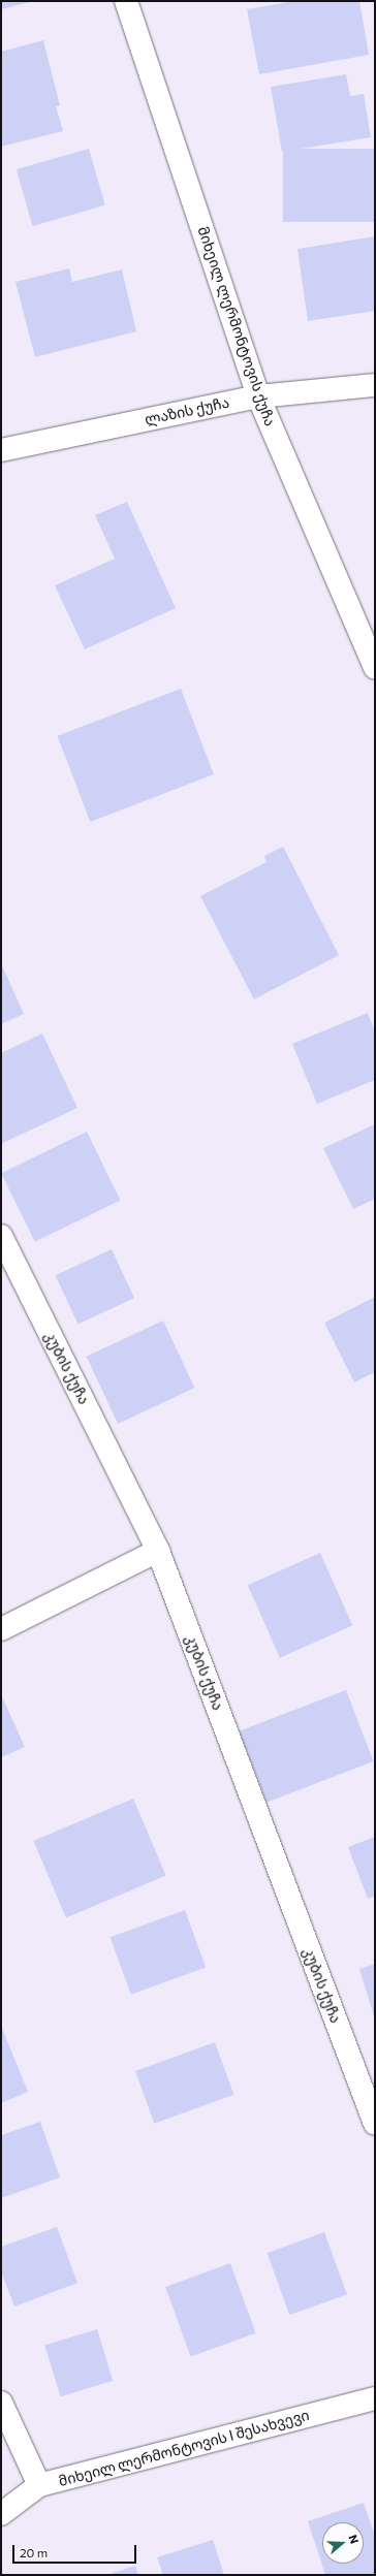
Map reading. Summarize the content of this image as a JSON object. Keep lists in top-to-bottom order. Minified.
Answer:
{"streets":{"street":["მიხეილ ლერმონტოვის ქუჩა","ლაზის ქუჩა","კუბის ქუჩა","მიხეილ ლერმონტოვის I შესახვევი"]},"crossings":[["მიხეილ ლერმონტოვის ქუჩა","ლაზის ქუჩა"]],"scale_bar":"20 m","north":"right"}
